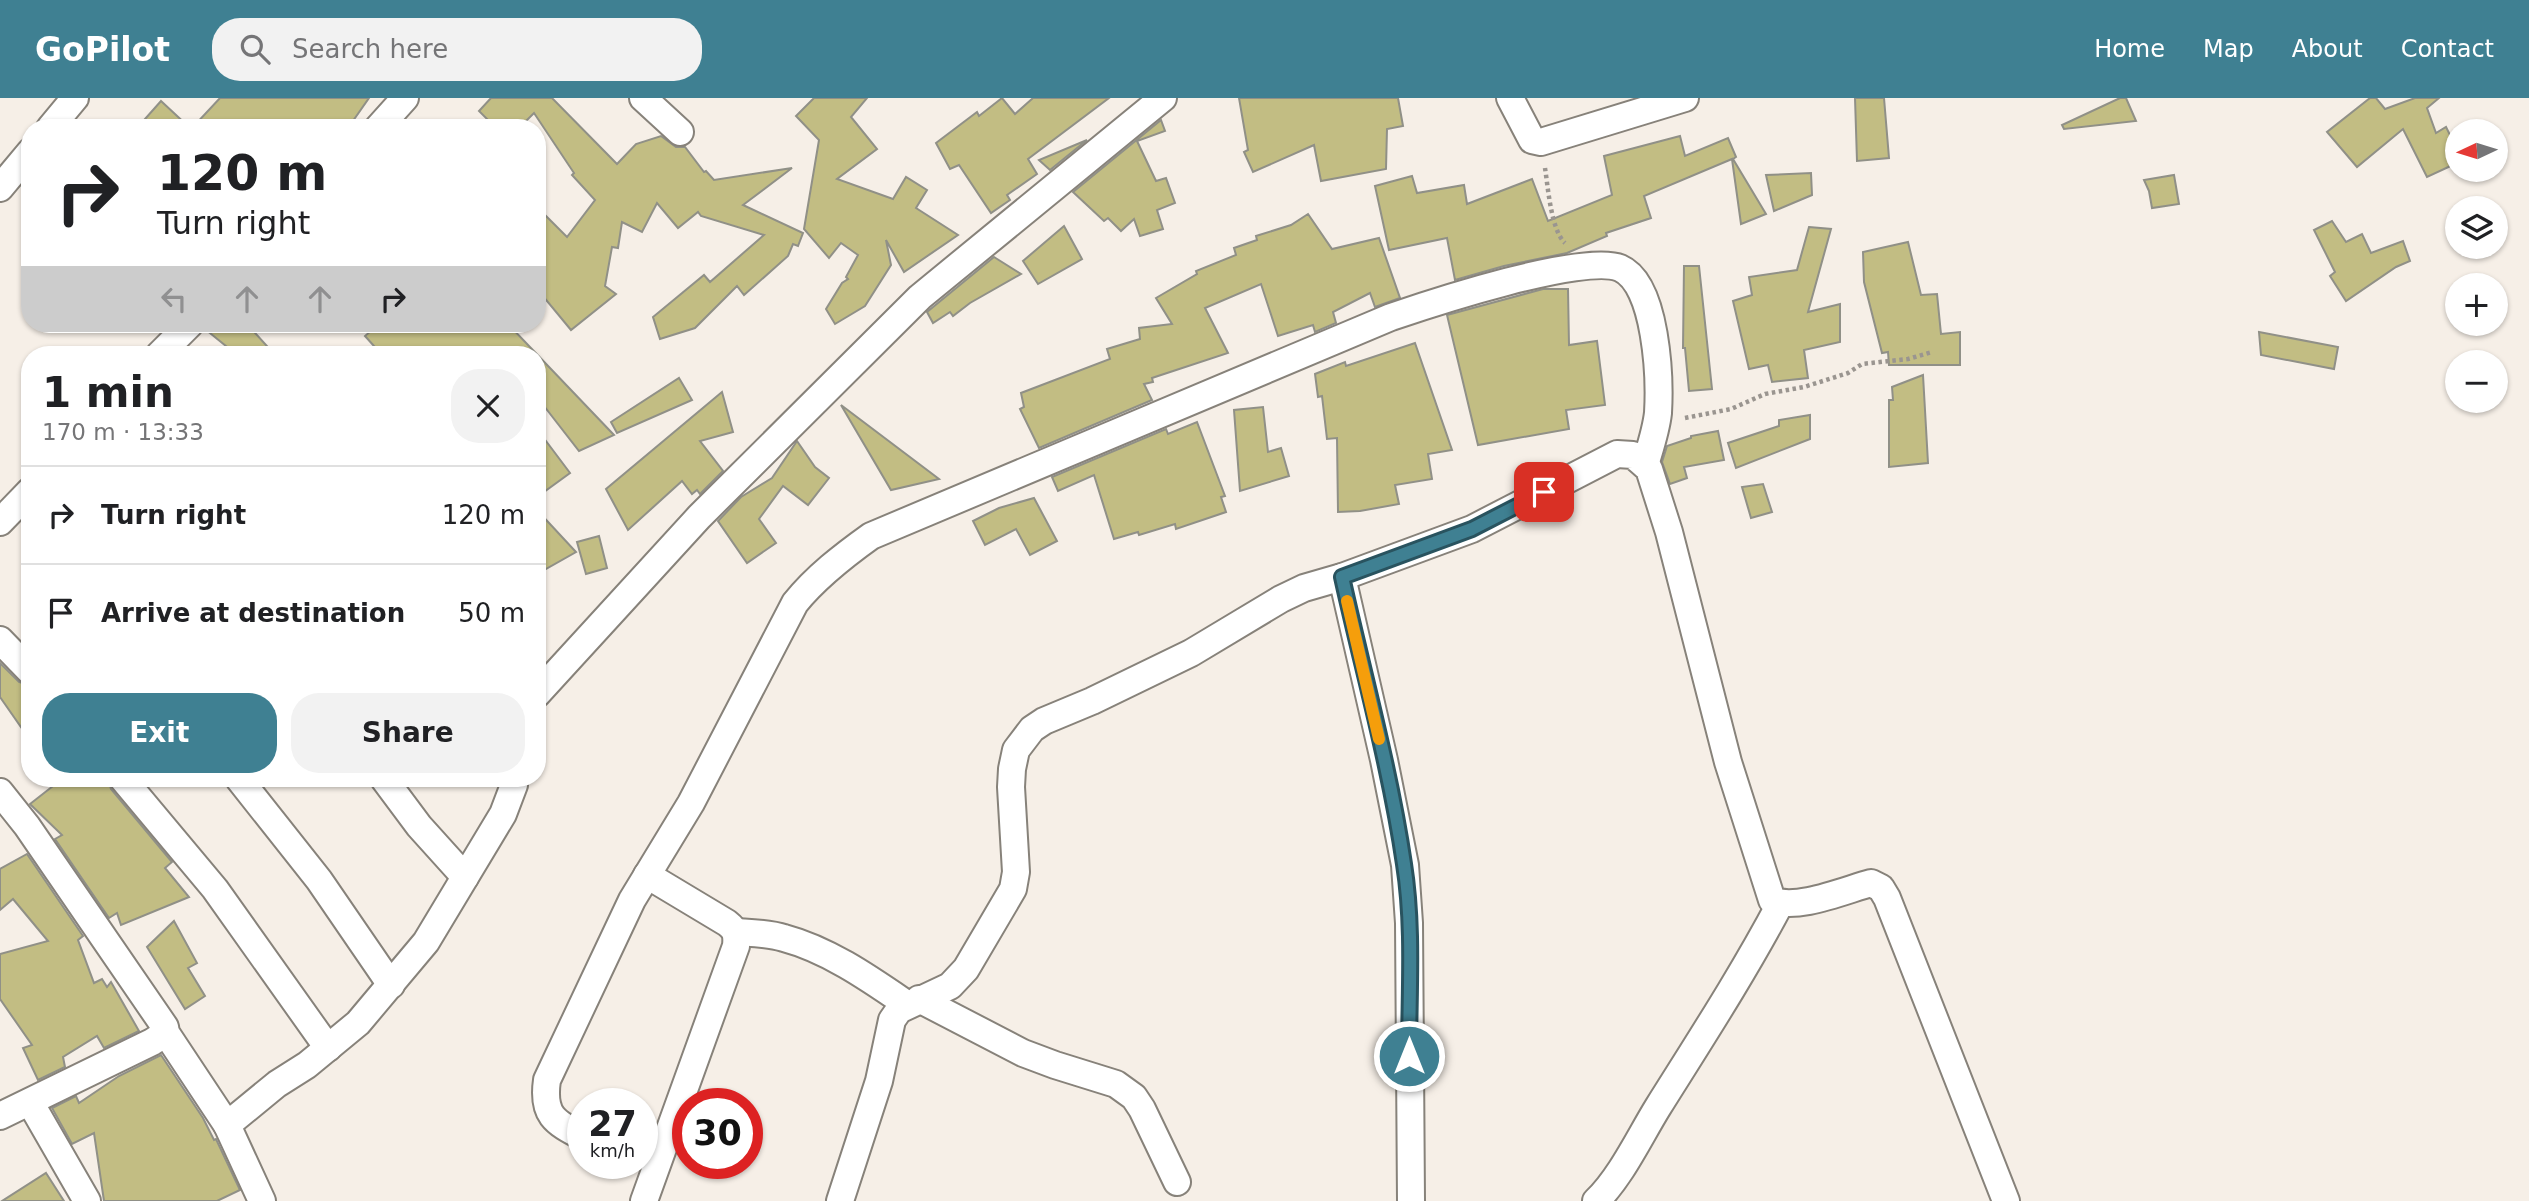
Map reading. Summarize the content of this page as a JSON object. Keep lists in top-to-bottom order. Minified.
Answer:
{"north":"left","page":{"header":"GoPilot","search":"Search here","nav":["Home","Map","About","Contact"],"map_buttons":["+","−"],"turn":["120 m","Turn right"],"heading":["1 min","170 m · 13:33"],"list":[{"name":"Turn right","value":"120 m"},{"name":"Arrive at destination","value":"50 m"}],"buttons":["Exit","Share"],"speed":"27 km/h","limit":"30"}}
